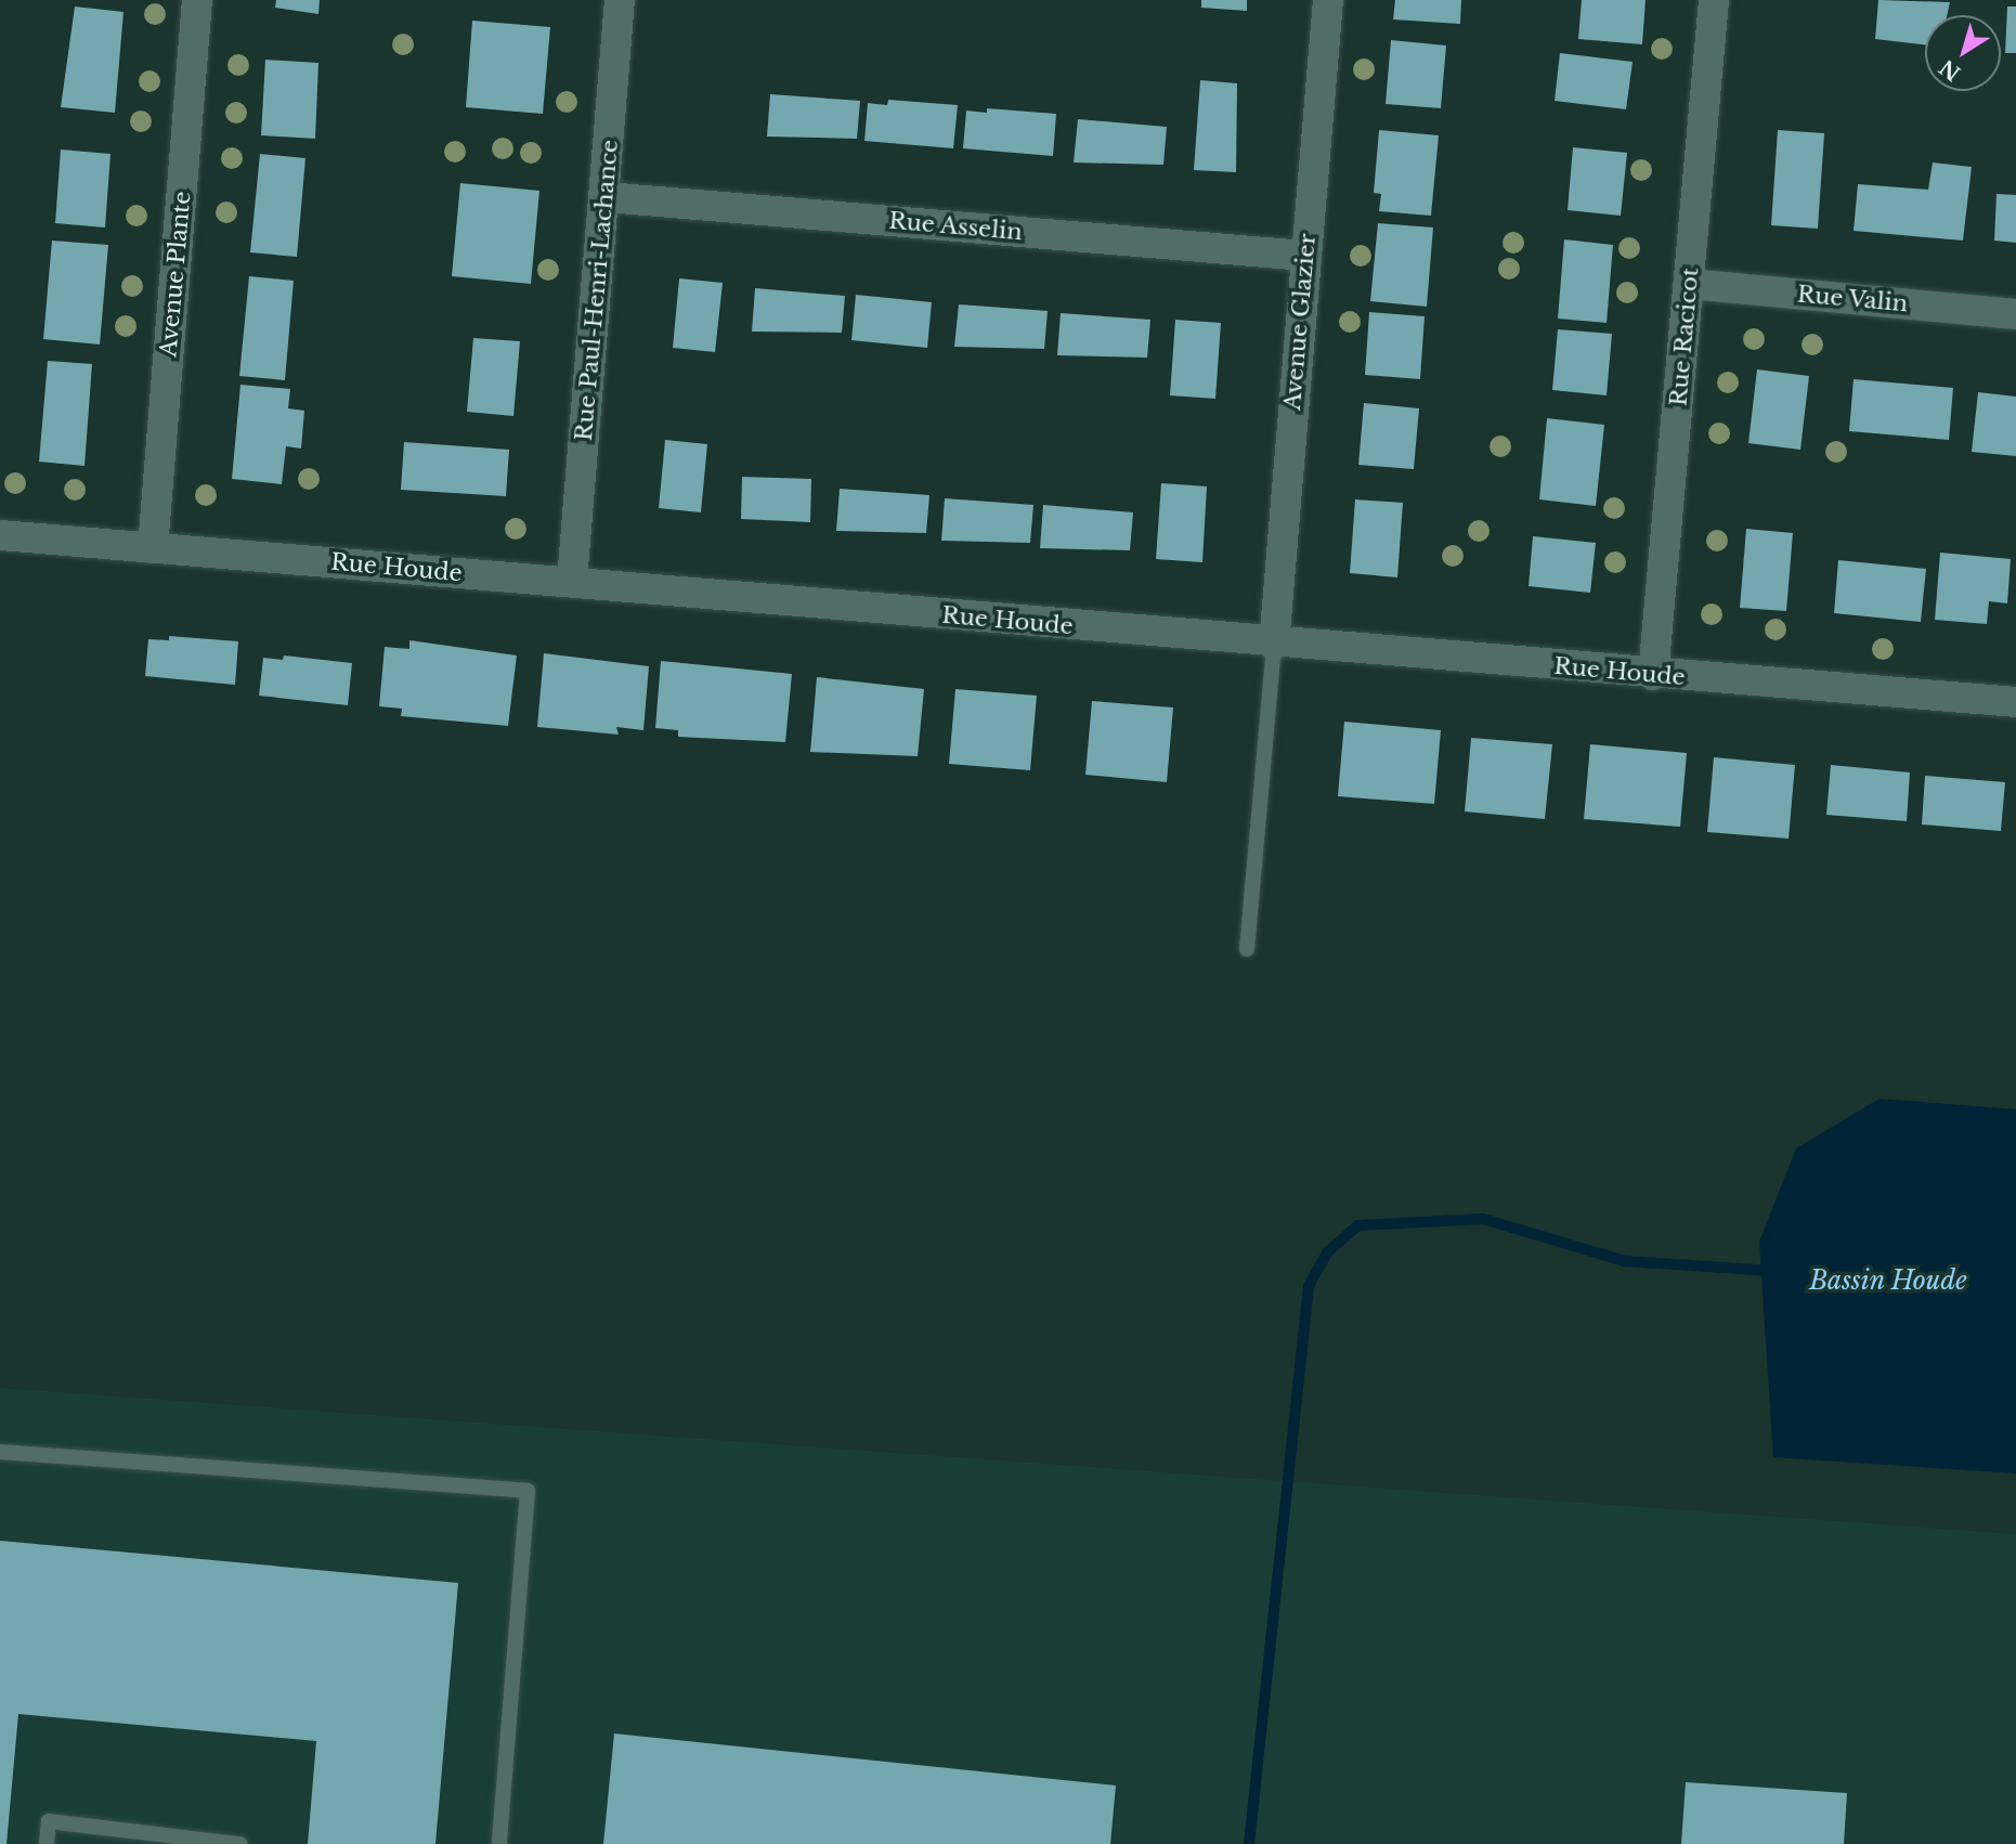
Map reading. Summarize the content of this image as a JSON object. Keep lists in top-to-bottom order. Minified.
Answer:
{"streets":{"street":["Rue Asselin","Avenue Plante","Rue Paul-Henri-Lachance","Rue Valin","Avenue Glazier","Rue Racicot","Rue Houde"]},"crossings":[["Rue Asselin","Rue Paul-Henri-Lachance"],["Rue Asselin","Avenue Glazier"],["Avenue Plante","Rue Houde"],["Rue Paul-Henri-Lachance","Rue Houde"],["Rue Valin","Rue Racicot"],["Avenue Glazier","Rue Houde"],["Rue Racicot","Rue Houde"]],"water":["Bassin Houde"],"north":"bottom left"}
